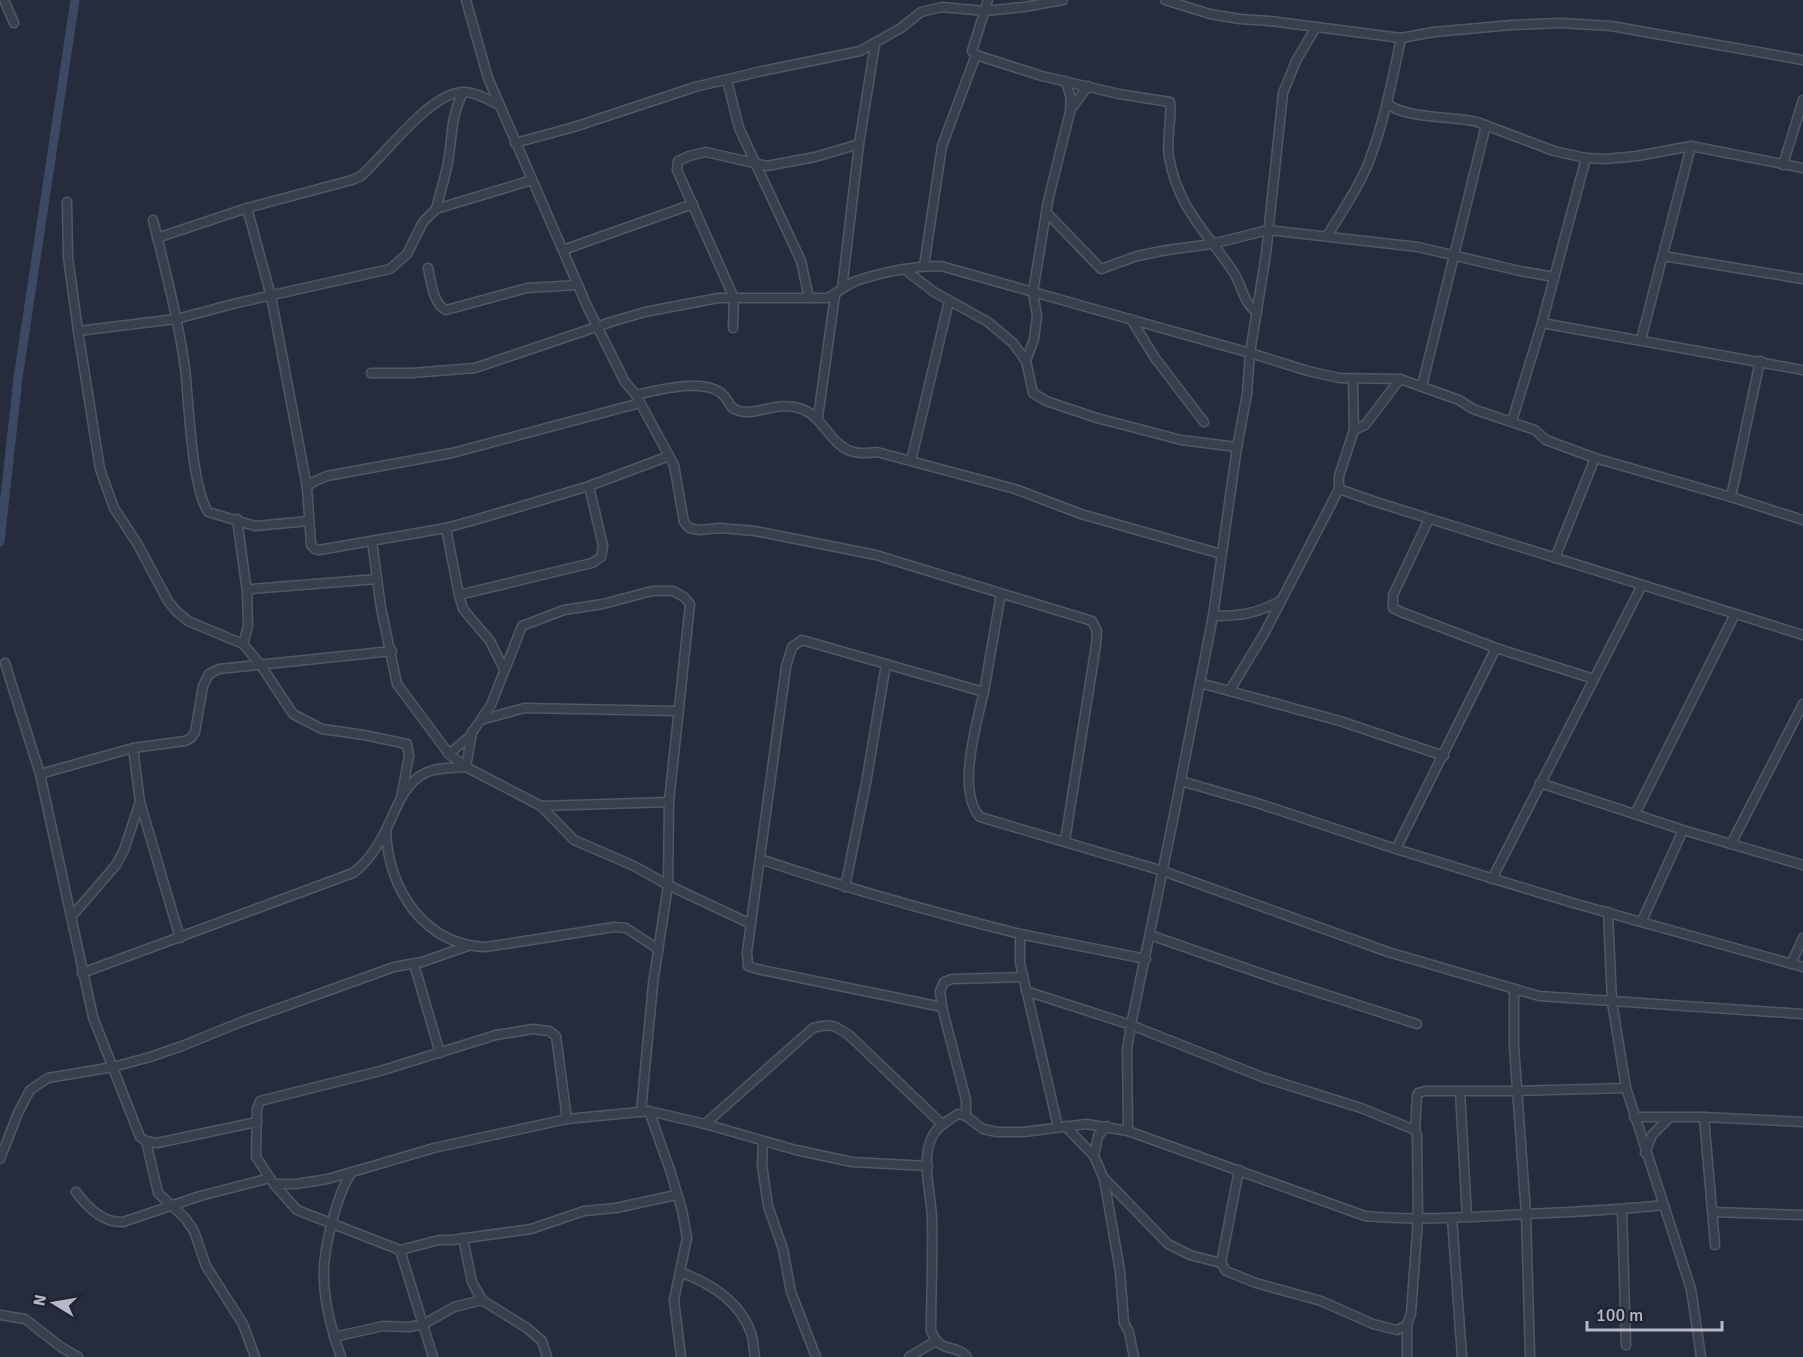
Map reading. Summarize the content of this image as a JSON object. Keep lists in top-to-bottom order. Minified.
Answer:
{"scale_bar":"100 m","north":"left"}
